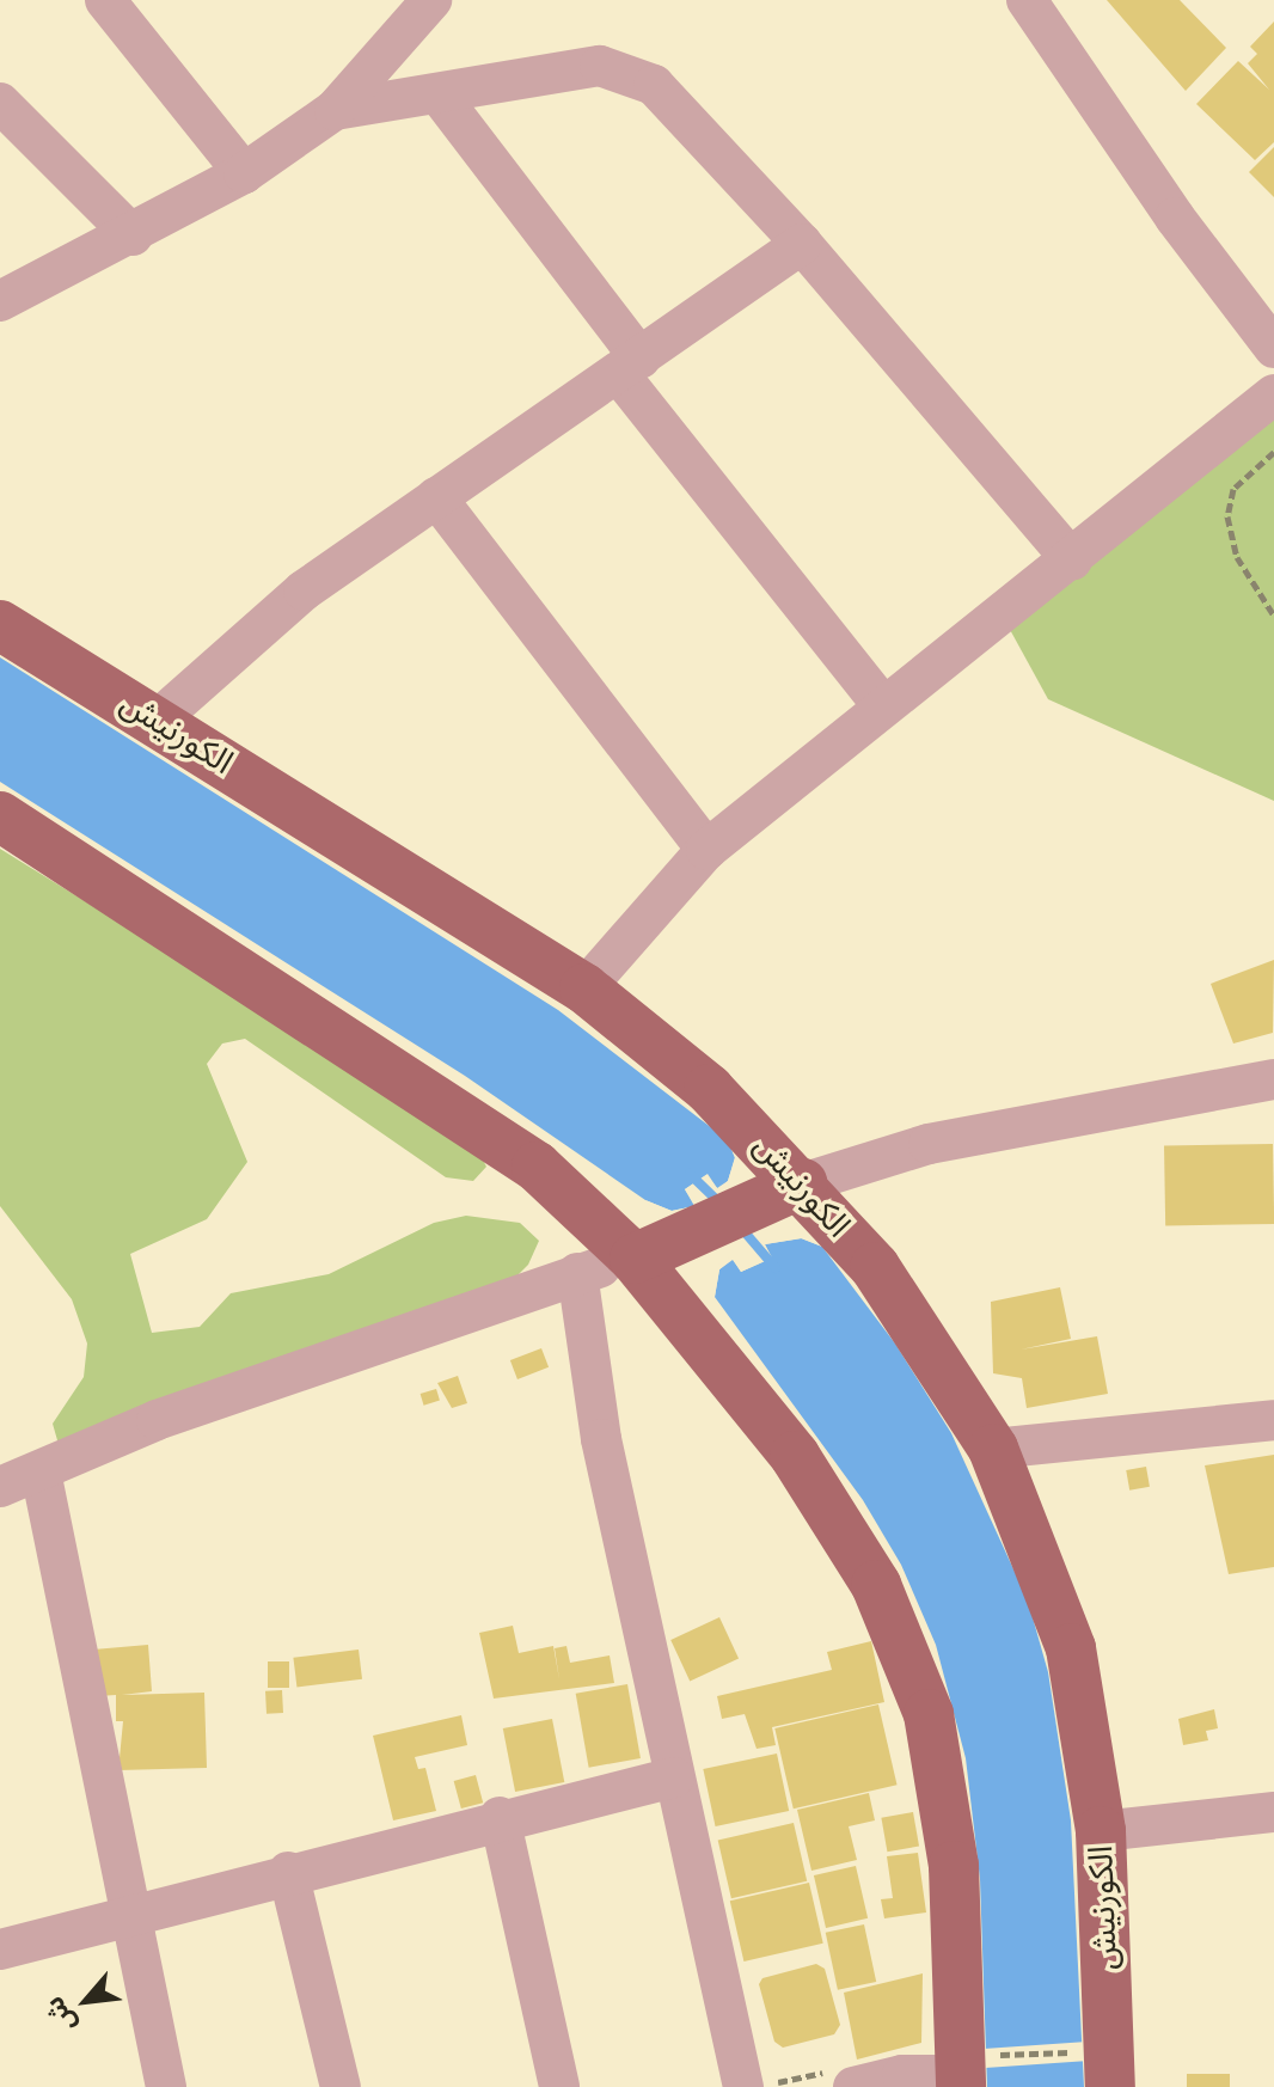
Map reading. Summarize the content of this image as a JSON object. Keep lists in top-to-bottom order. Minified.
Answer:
{"streets":{"main road":["الكورنيش"]},"north":"bottom left"}
